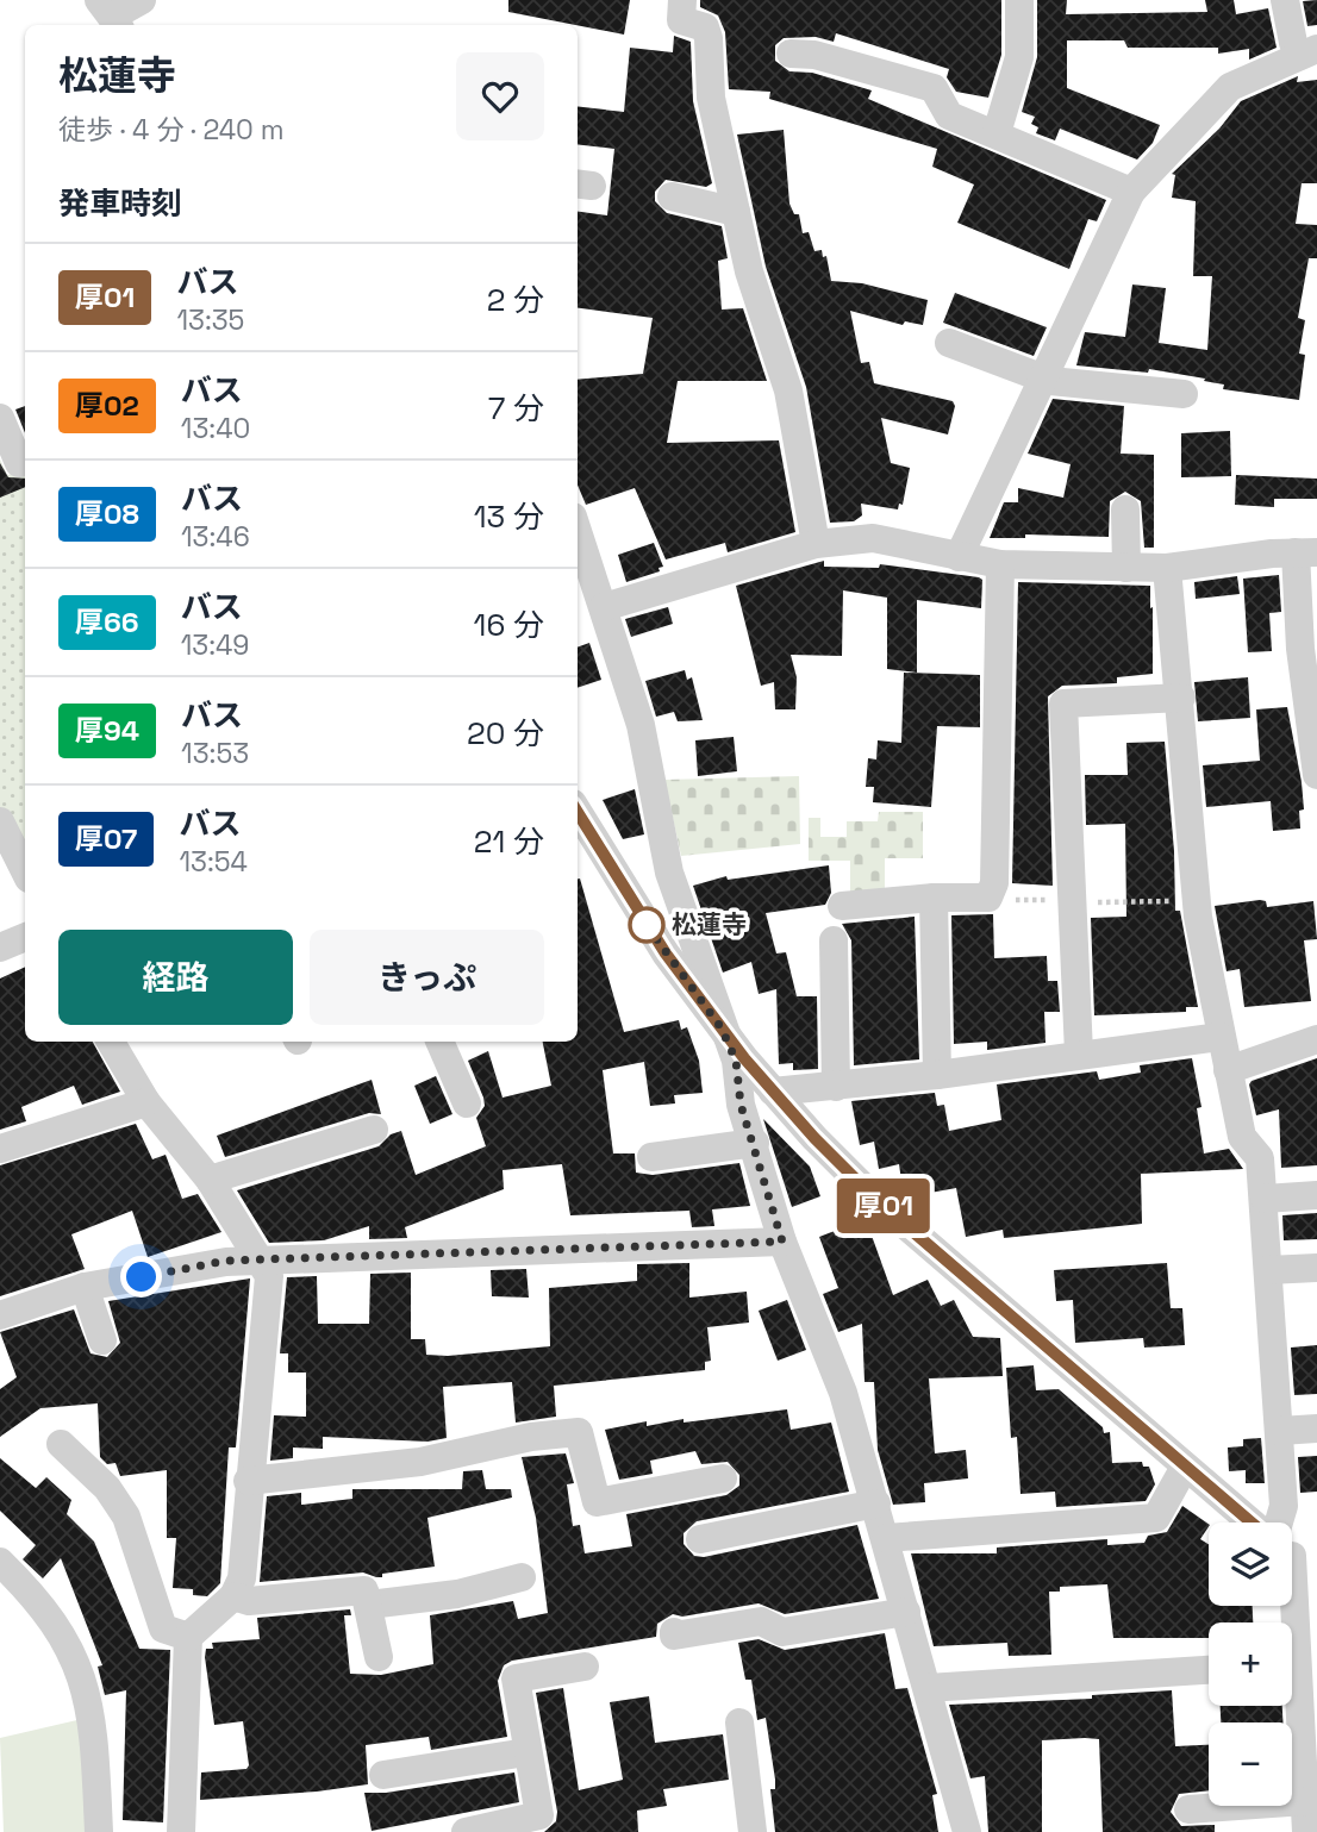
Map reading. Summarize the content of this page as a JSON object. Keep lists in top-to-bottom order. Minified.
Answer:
{"places":["松蓮寺"],"lines":["bus line 厚01"],"page":{"on_map":"厚01","heading":[["松蓮寺","徒歩 · 4 分 · 240 m"],"発車時刻"],"list":[{"mark":"厚01","name":"バス","note":"13:35","value":"2 分"},{"mark":"厚02","name":"バス","note":"13:40","value":"7 分"},{"mark":"厚08","name":"バス","note":"13:46","value":"13 分"},{"mark":"厚66","name":"バス","note":"13:49","value":"16 分"},{"mark":"厚94","name":"バス","note":"13:53","value":"20 分"},{"mark":"厚07","name":"バス","note":"13:54","value":"21 分"}],"buttons":["経路","きっぷ"],"map_buttons":["+","−"]}}
